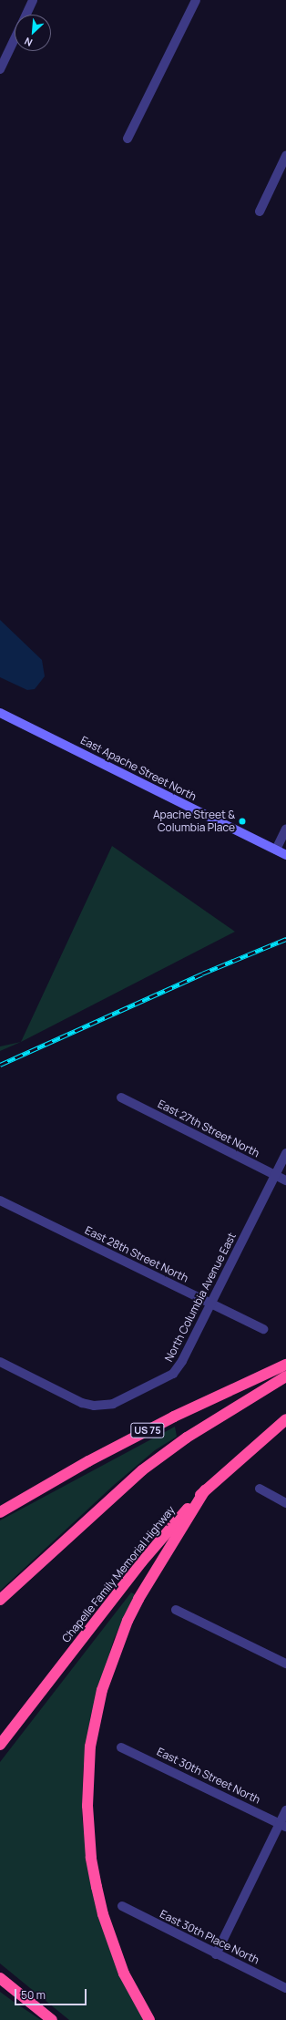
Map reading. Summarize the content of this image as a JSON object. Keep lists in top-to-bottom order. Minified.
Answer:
{"streets":{"highway":["US 75","Chapelle Family Memorial Highway"],"main road":["East Apache Street North"],"street":["East 27th Street North","East 28th Street North","North Columbia Avenue East","East 30th Street North","East 30th Place North"]},"crossings":[["East 27th Street North","North Columbia Avenue East"],["East 28th Street North","North Columbia Avenue East"]],"places":["Apache Street & Columbia Place"],"scale_bar":"50 m","north":"bottom left"}
